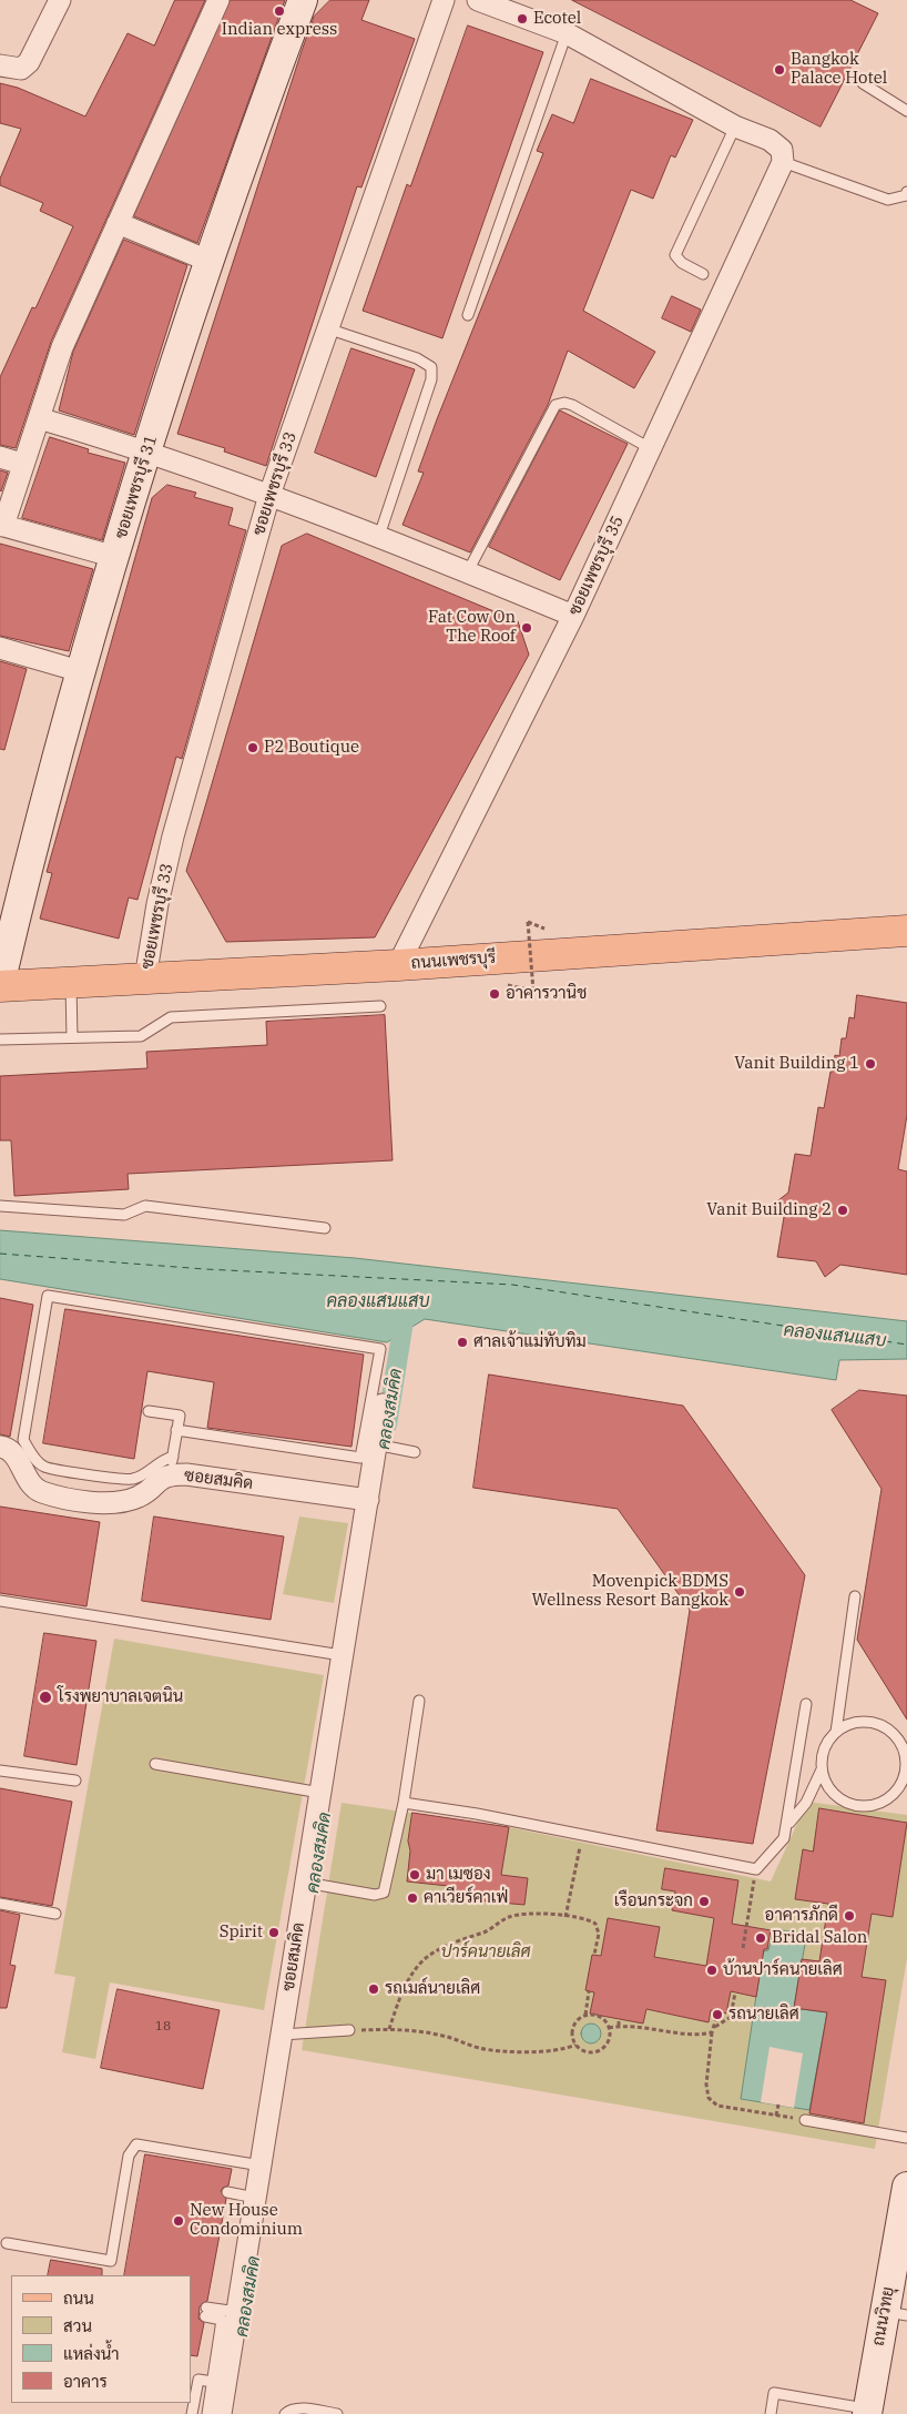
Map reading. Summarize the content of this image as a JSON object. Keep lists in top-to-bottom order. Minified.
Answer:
{"streets":{"main road":["ถนนเพชรบุรี"],"street":["ซอยเพชรบุรี 33","ซอยเพชรบุรี 31","ซอยเพชรบุรี 35","ซอยสมคิด","ถนนวิทยุ"]},"crossings":[["ซอยเพชรบุรี 33","ถนนเพชรบุรี"],["ซอยเพชรบุรี 31","ถนนเพชรบุรี"],["ซอยเพชรบุรี 35","ถนนเพชรบุรี"]],"water":["คลองแสนแสบ","คลองสมคิด"],"parks":["ปาร์คนายเลิศ"],"places":["Indian express","Ecotel","Bangkok Palace Hotel","Fat Cow On The Roof","P2 Boutique","อาคารวานิช","Vanit Building 1","Vanit Building 2","ศาลเจ้าแม่ทับทิม","Movenpick BDMS Wellness Resort Bangkok","โรงพยาบาลเจตนิน","มา เมซอง","คาเวียร์คาเฟ่","เรือนกระจก","อาคารภักดี","Spirit","Bridal Salon","บ้านปาร์คนายเลิศ","รถเมล์นายเลิศ","รถนายเลิศ","New House Condominium"],"house_numbers":["18"],"legend":["ถนน","สวน","แหล่งน้ำ","อาคาร"]}
